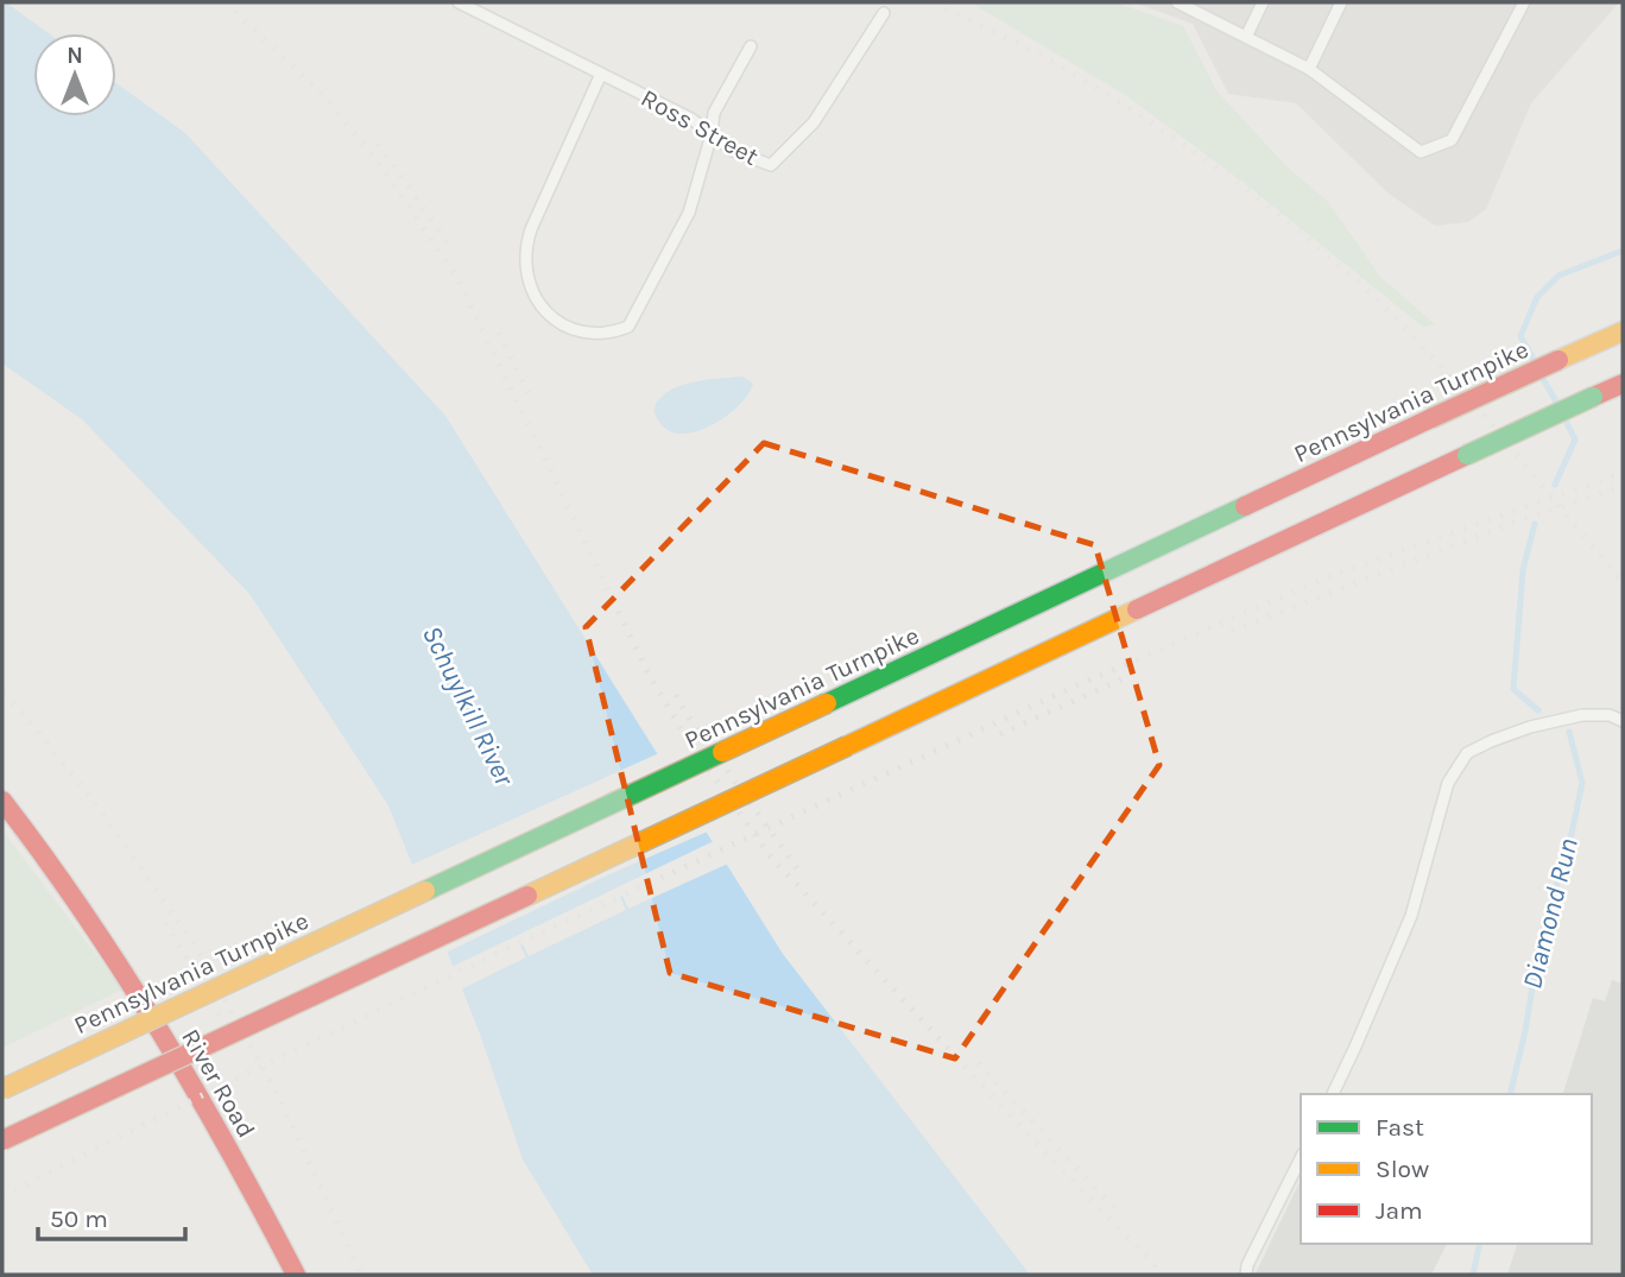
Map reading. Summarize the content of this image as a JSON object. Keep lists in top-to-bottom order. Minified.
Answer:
{"streets":{"main road":["Pennsylvania Turnpike","River Road"],"lane":["Ross Street"]},"water":["Schuylkill River","Diamond Run"],"legend":["Fast","Slow","Jam"],"scale_bar":"50 m","north":"top"}
